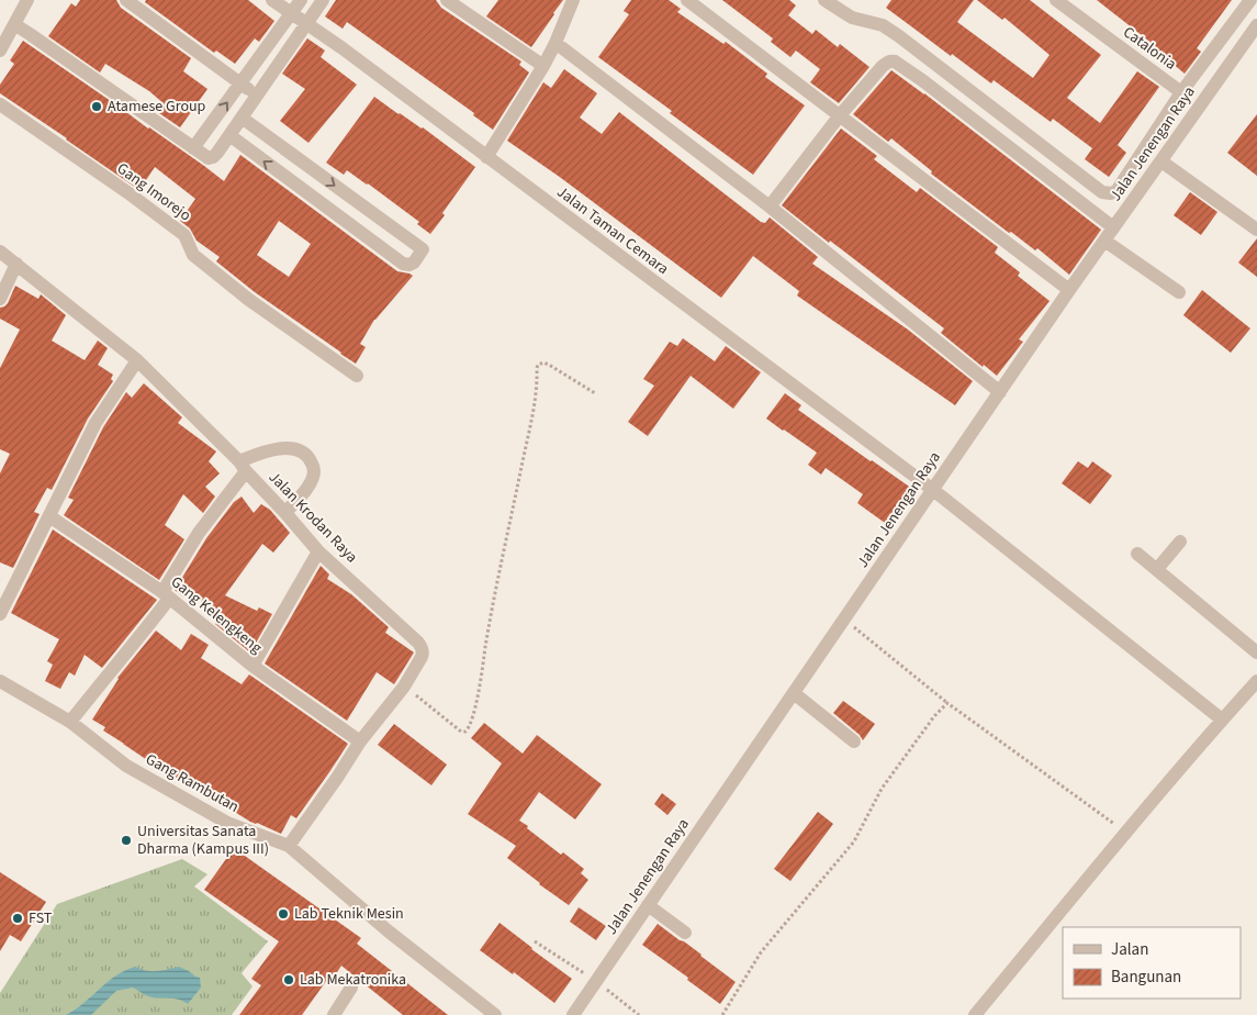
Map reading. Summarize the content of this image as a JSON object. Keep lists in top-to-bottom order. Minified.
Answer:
{"streets":{"street":["Catalonia","Jalan Jenengan Raya","Gang Imorejo","Jalan Taman Cemara","Jalan Krodan Raya","Gang Kelengkeng","Gang Rambutan"]},"crossings":[["Jalan Jenengan Raya","Jalan Taman Cemara"],["Jalan Krodan Raya","Gang Kelengkeng"],["Jalan Krodan Raya","Gang Rambutan"]],"places":["Atamese Group","Universitas Sanata Dharma (Kampus III)","Lab Teknik Mesin","FST","Lab Mekatronika"],"legend":["Jalan","Bangunan"]}
